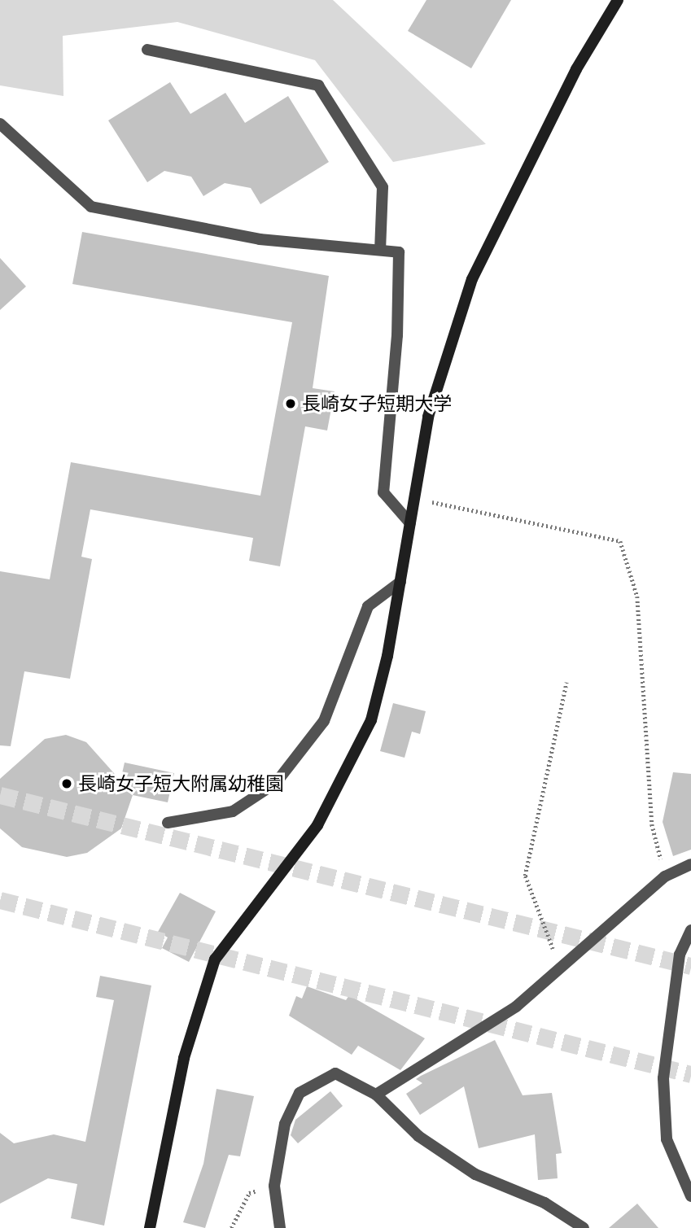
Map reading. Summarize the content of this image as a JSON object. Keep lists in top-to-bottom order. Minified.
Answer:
{"places":["長崎女子短期大学","長崎女子短大附属幼稚園"]}
